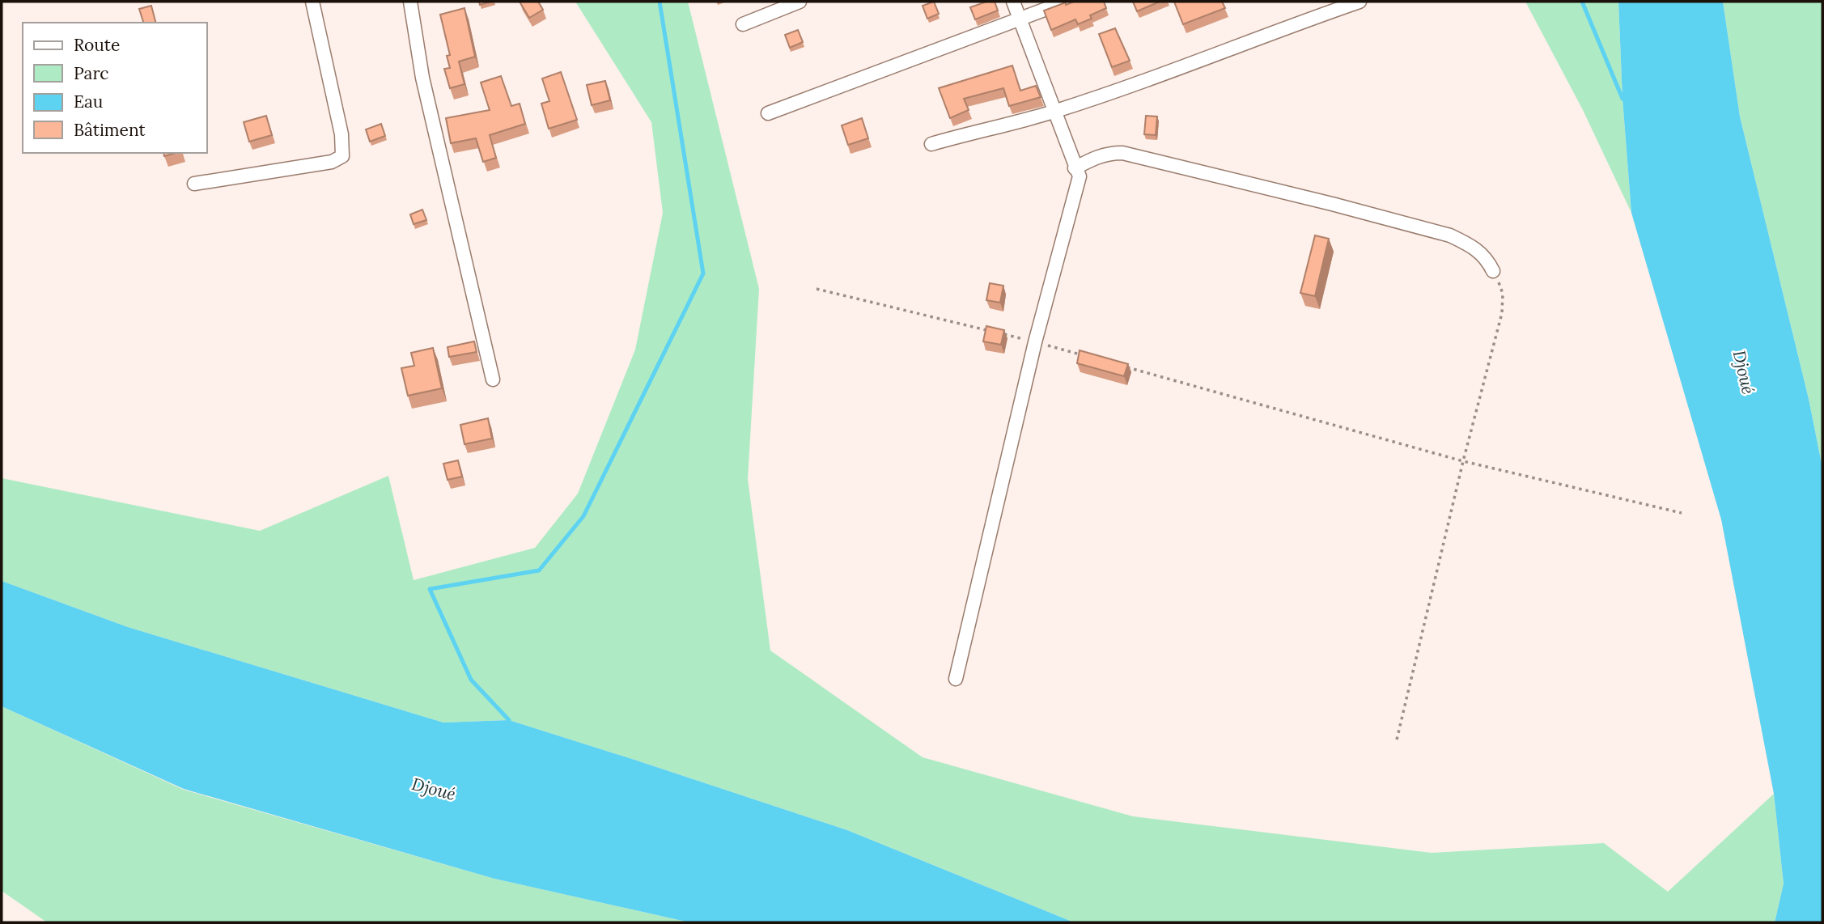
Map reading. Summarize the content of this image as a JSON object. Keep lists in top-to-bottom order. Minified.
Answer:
{"water":["Djoué"],"legend":["Route","Parc","Eau","Bâtiment"]}
